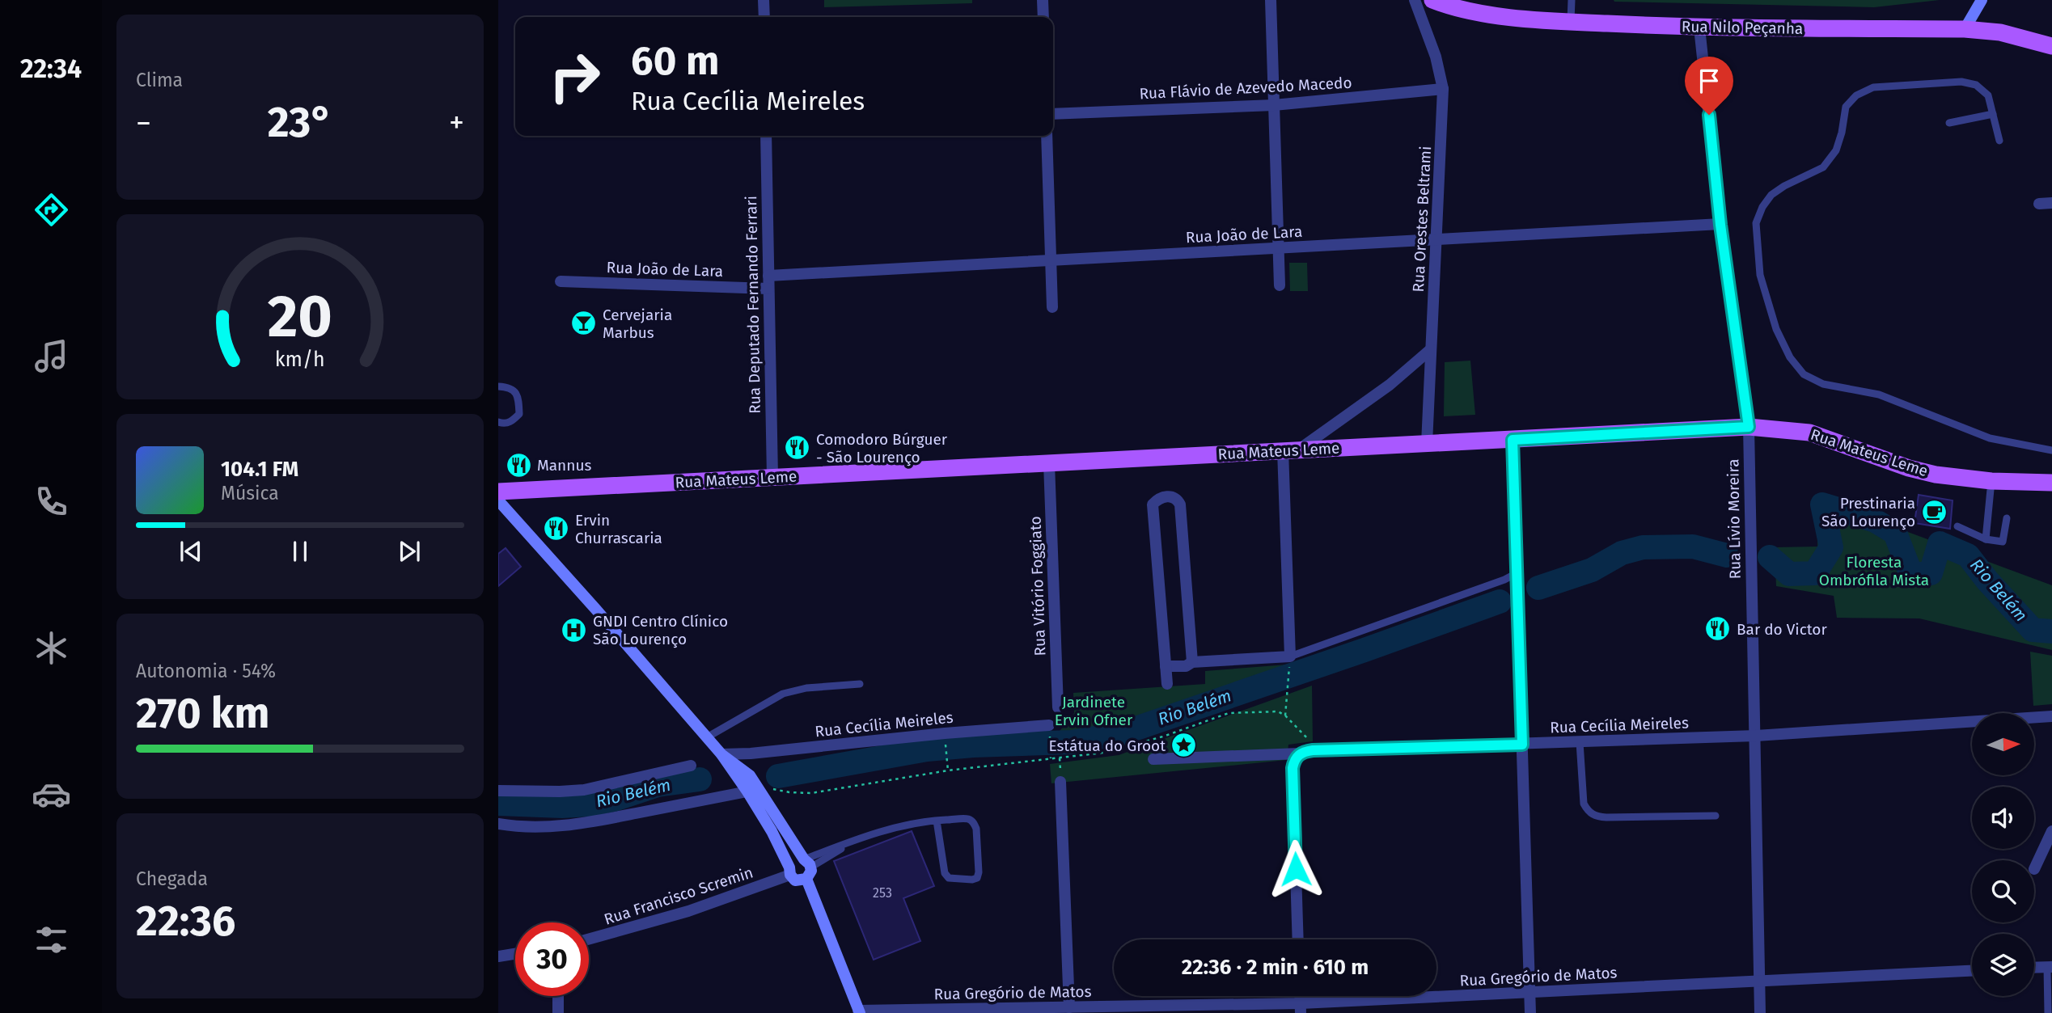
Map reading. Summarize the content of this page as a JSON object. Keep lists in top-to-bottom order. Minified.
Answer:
{"streets":{"main road":["Rua Nilo Peçanha","Rua Mateus Leme"],"street":["Rua Flávio de Azevedo Macedo","Rua Orestes Beltrami","Rua João de Lara","Rua Deputado Fernando Ferrari","Rua Lívio Moreira","Rua Vitório Foggiato","Rua Cecília Meireles","Rua Francisco Scremin","Rua Gregório de Matos"]},"crossings":[["Rua Nilo Peçanha","Rua Lívio Moreira"],["Rua Flávio de Azevedo Macedo","Rua Orestes Beltrami"],["Rua Orestes Beltrami","Rua João de Lara"],["Rua Orestes Beltrami","Rua Mateus Leme"],["Rua João de Lara","Rua Deputado Fernando Ferrari"],["Rua João de Lara","Rua Lívio Moreira"],["Rua Deputado Fernando Ferrari","Rua Mateus Leme"],["Rua Mateus Leme","Rua Lívio Moreira"],["Rua Mateus Leme","Rua Vitório Foggiato"],["Rua Lívio Moreira","Rua Cecília Meireles"],["Rua Lívio Moreira","Rua Gregório de Matos"]],"water":["Rio Belém"],"parks":["Floresta Ombrófila Mista","Jardinete Ervin Ofner"],"places":{"bar":["Cervejaria Marbus"],"restaurant":["Comodoro Búrguer - São Lourenço","Mannus","Ervin Churrascaria","Bar do Victor"],"cafe":["Prestinaria São Lourenço"],"hospital":["GNDI Centro Clínico São Lourenço"],"place":["Estátua do Groot"]},"house_numbers":["253"],"north":"right","page":{"tabs":"22:34","tile":["Clima",["Autonomia · 54%","270 km"],["Chegada","22:36"]],"turn":["60 m","Rua Cecília Meireles"],"heat":["−","23°","+"],"song":["104.1 FM","Música"],"limit":"30","trip":"22:36 · 2 min · 610 m","gauge":["20","km/h"]}}
